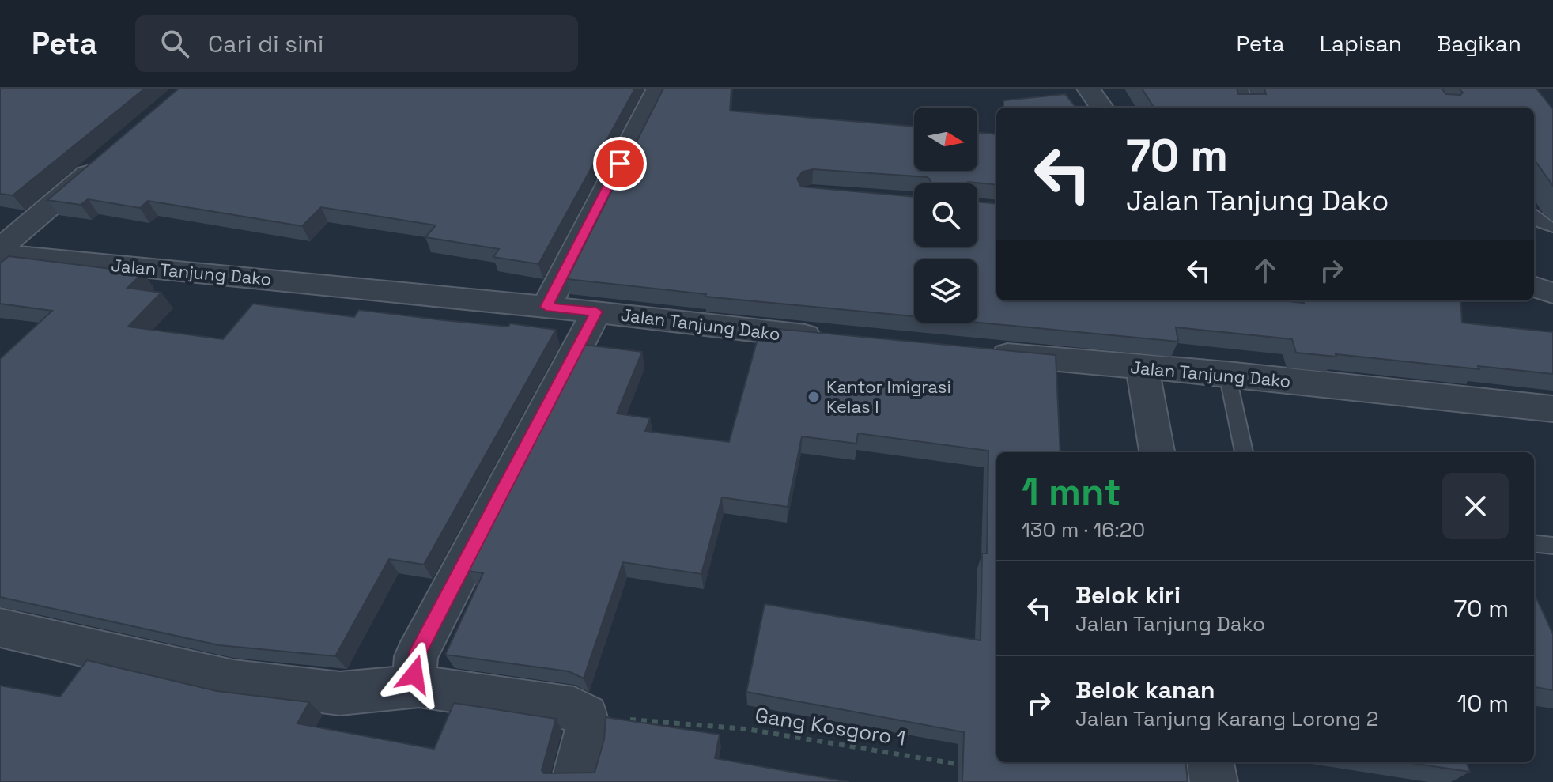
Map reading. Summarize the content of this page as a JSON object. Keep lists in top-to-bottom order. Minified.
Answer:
{"streets":{"street":["Jalan Tanjung Dako"],"path":["Gang Kosgoro 1"]},"places":["Kantor Imigrasi Kelas I"],"north":"right","page":{"header":"Peta","search":"Cari di sini","nav":["Peta","Lapisan","Bagikan"],"turn":["70 m","Jalan Tanjung Dako"],"heading":["1 mnt","130 m · 16:20"],"list":[{"name":"Belok kiri","note":"Jalan Tanjung Dako","value":"70 m"},{"name":"Belok kanan","note":"Jalan Tanjung Karang Lorong 2","value":"10 m"}]}}
